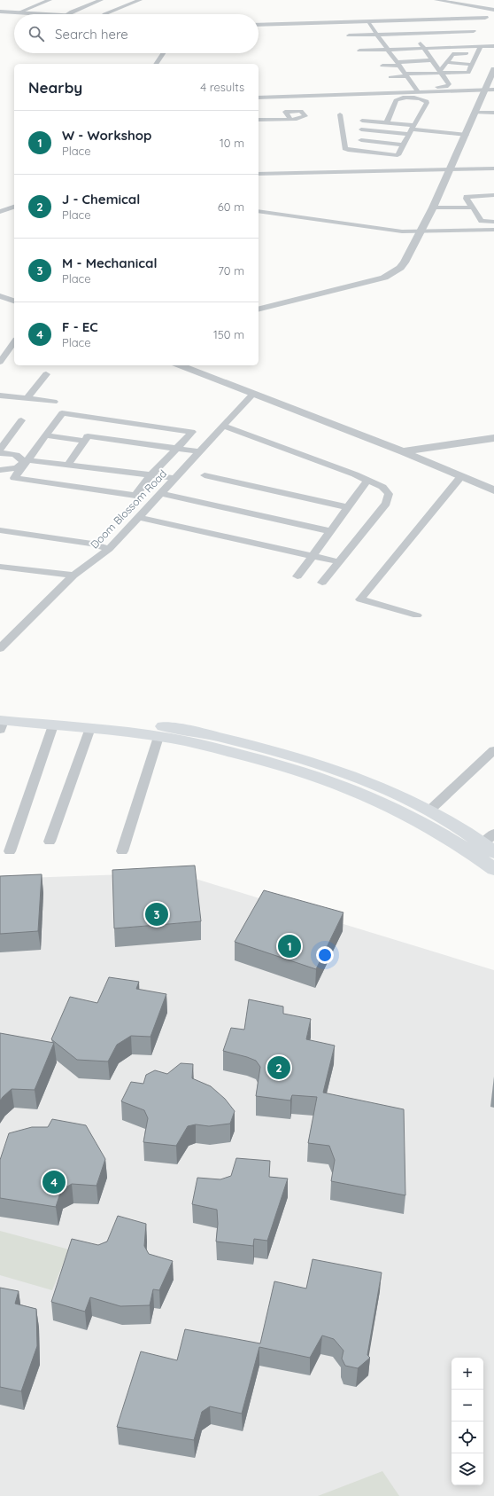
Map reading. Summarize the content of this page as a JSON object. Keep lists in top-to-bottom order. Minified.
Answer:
{"streets":{"street":["Doom Blossom Road"]},"page":{"search":"Search here","heading":["Nearby","4 results"],"list":[{"mark":"1","name":"W - Workshop","note":"Place","value":"10 m"},{"mark":"2","name":"J - Chemical","note":"Place","value":"60 m"},{"mark":"3","name":"M - Mechanical","note":"Place","value":"70 m"},{"mark":"4","name":"F - EC","note":"Place","value":"150 m"}],"pins":["3","1","2","4"],"map_buttons":["+","−"]}}
